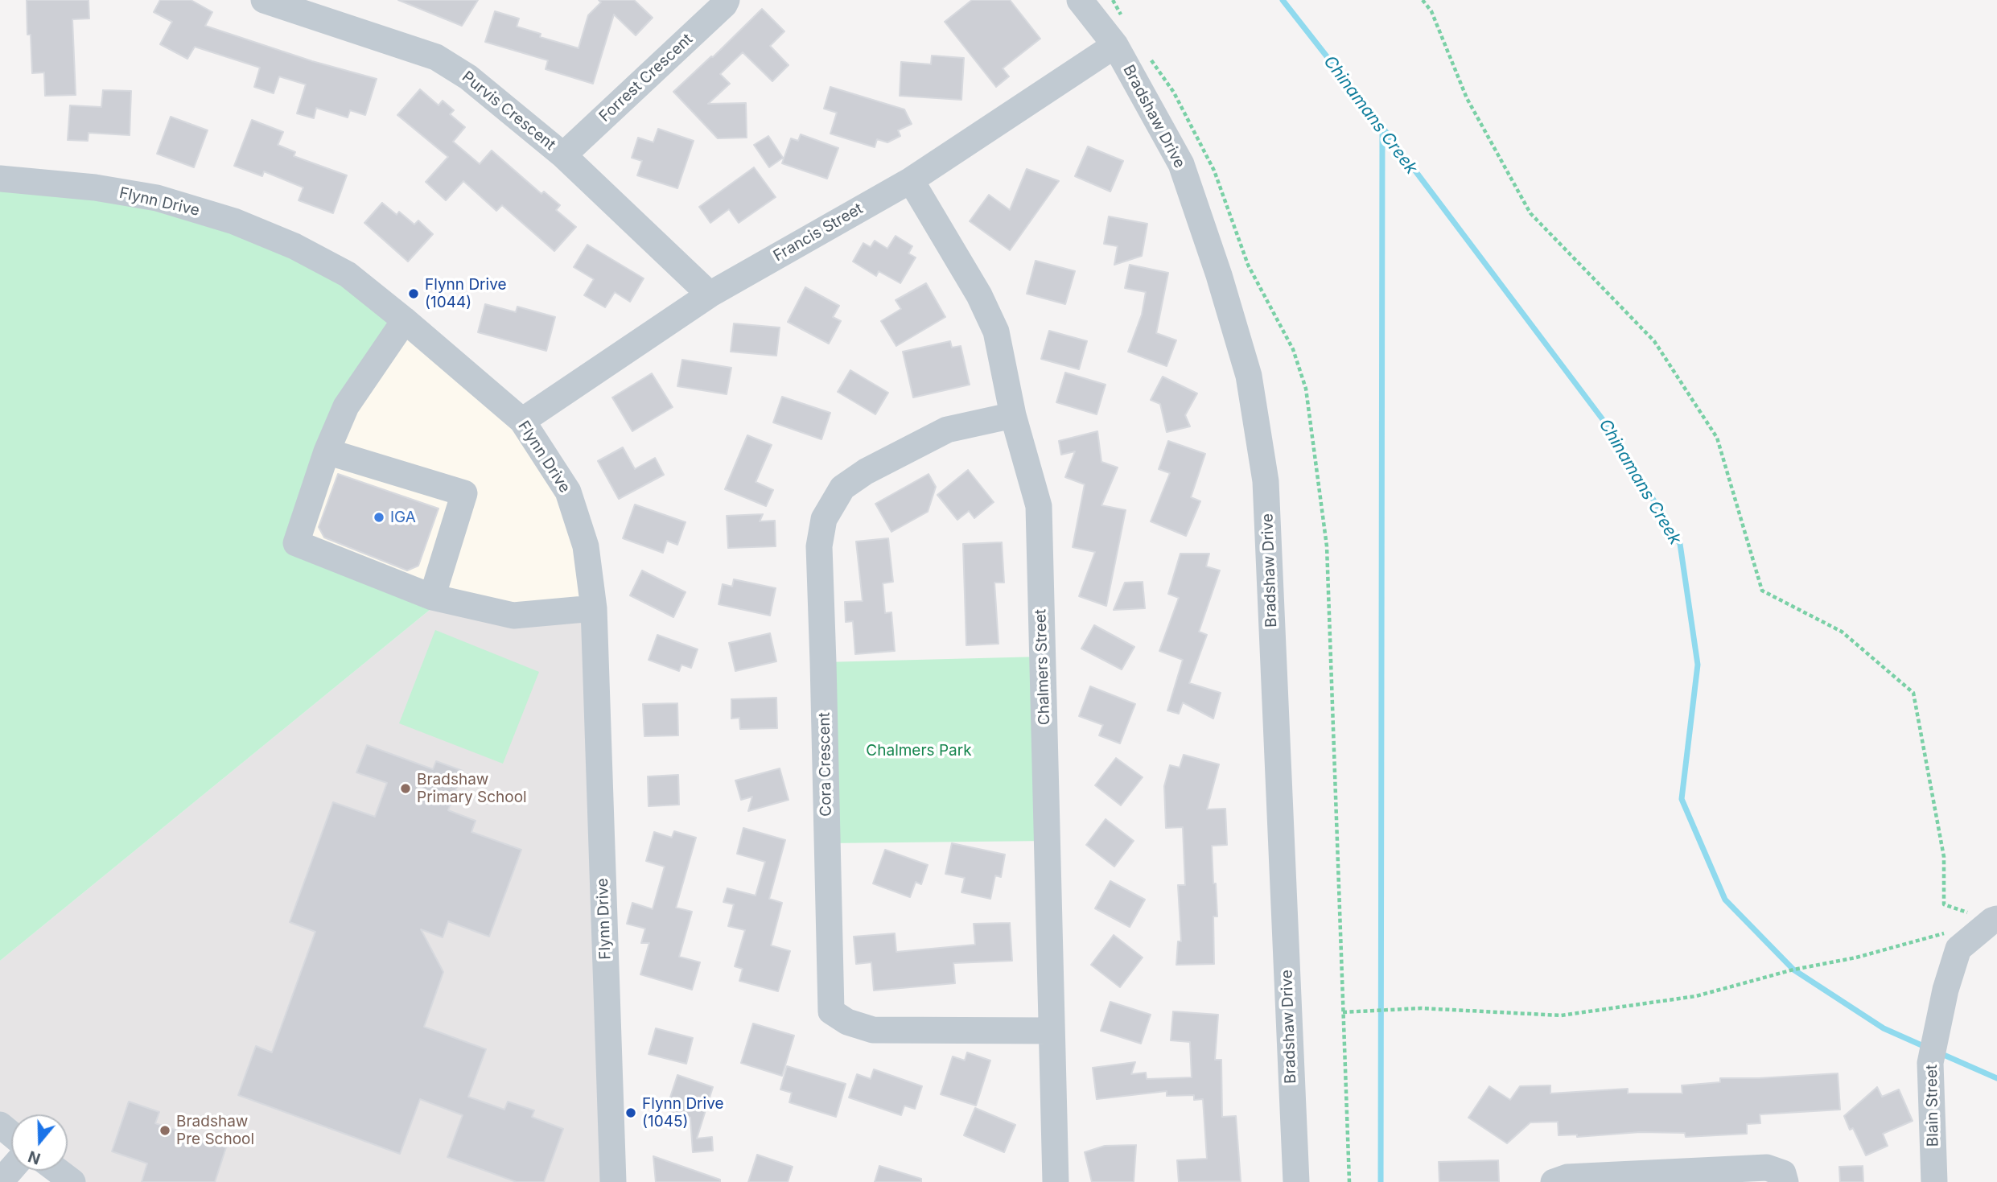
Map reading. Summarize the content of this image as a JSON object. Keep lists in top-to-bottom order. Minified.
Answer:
{"streets":{"street":["Forrest Crescent","Purvis Crescent","Bradshaw Drive","Flynn Drive","Francis Street","Chalmers Street","Cora Crescent","Blain Street"]},"crossings":[["Forrest Crescent","Purvis Crescent"],["Purvis Crescent","Francis Street"],["Bradshaw Drive","Francis Street"],["Flynn Drive","Francis Street"],["Francis Street","Chalmers Street"],["Chalmers Street","Cora Crescent"]],"water":["Chinamans Creek"],"parks":["Chalmers Park"],"places":["Flynn Drive (1044)","IGA","Bradshaw Primary School","Flynn Drive (1045)","Bradshaw Pre School"],"north":"bottom"}
